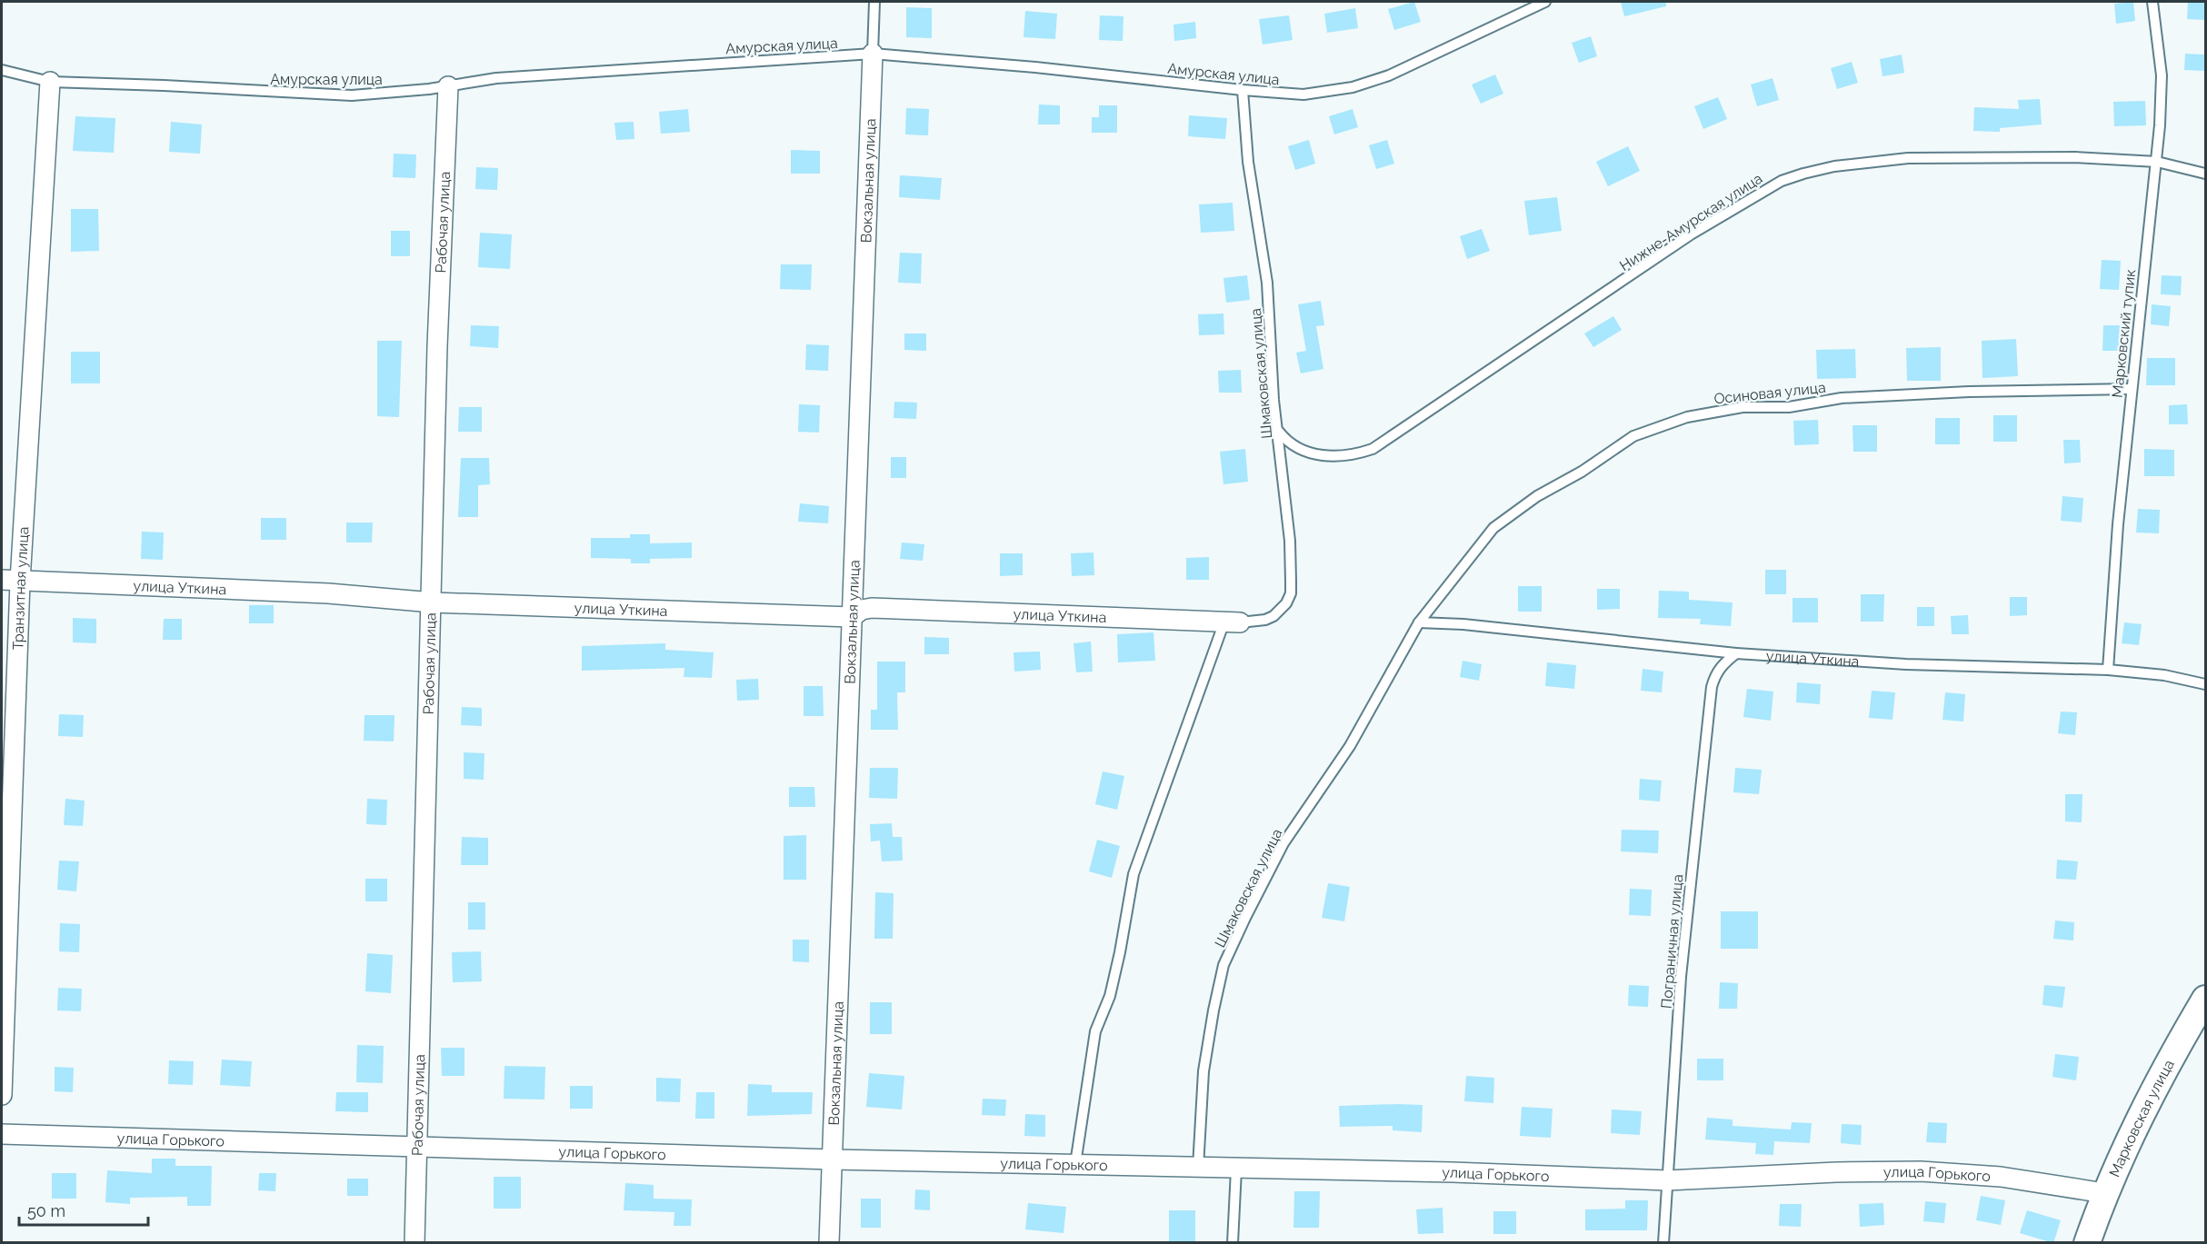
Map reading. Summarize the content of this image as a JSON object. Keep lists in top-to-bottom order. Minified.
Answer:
{"streets":{"street":["Вокзальная улица","Рабочая улица","Транзитная улица","улица Уткина","Марковская улица","улица Горького"],"lane":["Амурская улица","Нижне-Амурская улица","Марковский тупик","Шмаковская улица","Осиновая улица","Пограничная улица"]},"crossings":[["Амурская улица","Вокзальная улица"],["Амурская улица","Рабочая улица"],["Амурская улица","Шмаковская улица"],["Амурская улица","Транзитная улица"],["Вокзальная улица","улица Уткина"],["Вокзальная улица","улица Горького"],["Нижне-Амурская улица","Марковский тупик"],["Нижне-Амурская улица","Шмаковская улица"],["Рабочая улица","улица Уткина"],["Рабочая улица","улица Горького"],["Марковский тупик","Осиновая улица"],["Марковский тупик","улица Уткина"],["Шмаковская улица","Осиновая улица"],["Шмаковская улица","улица Уткина"],["Шмаковская улица","улица Горького"],["Транзитная улица","улица Уткина"],["улица Уткина","Пограничная улица"],["Пограничная улица","улица Горького"],["Марковская улица","улица Горького"]],"scale_bar":"50 m"}
